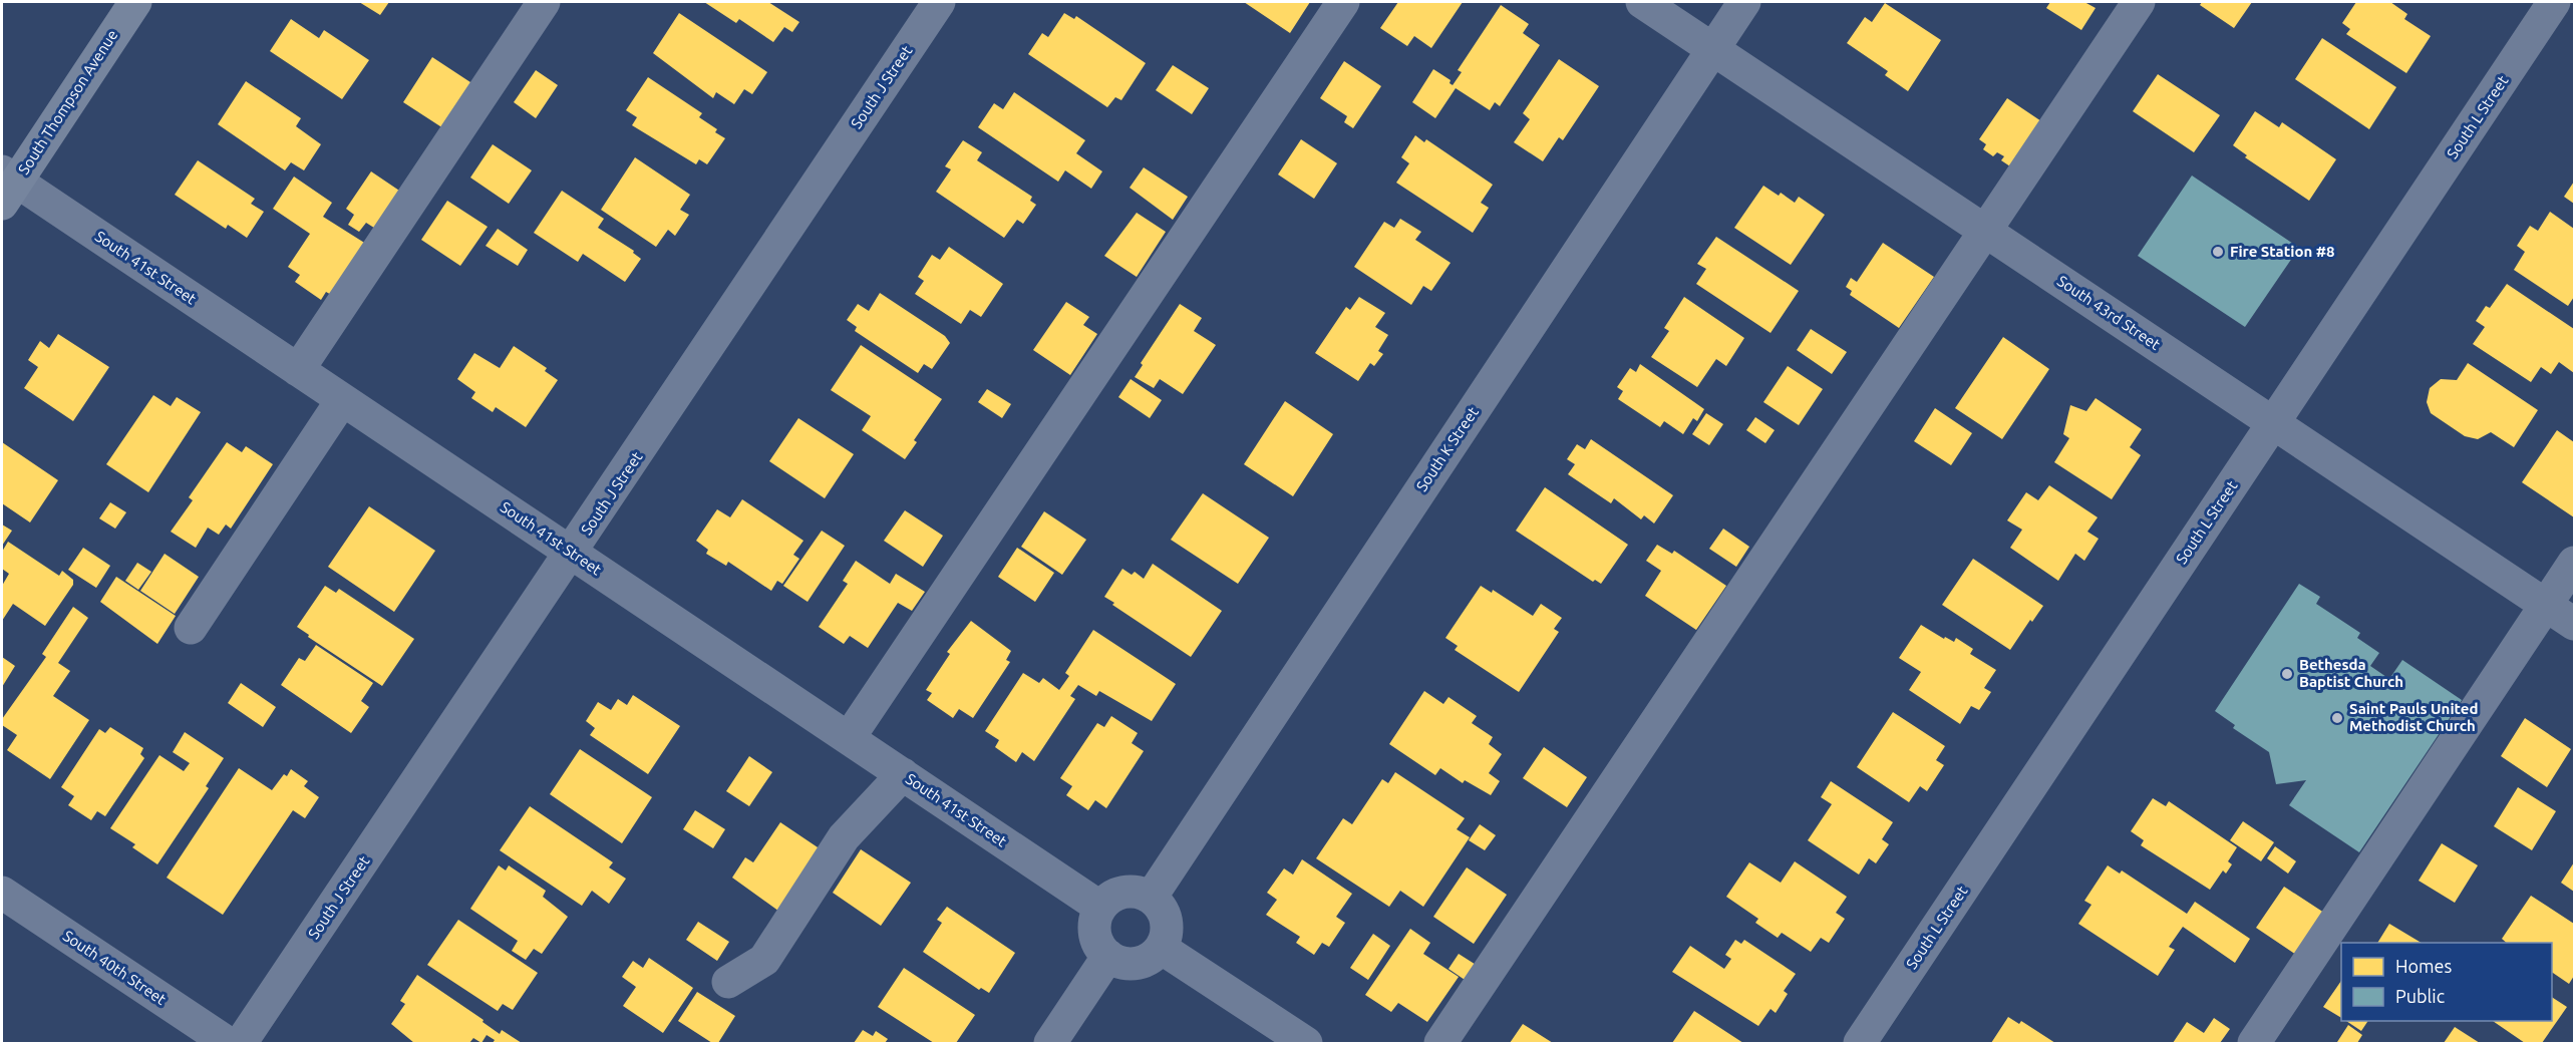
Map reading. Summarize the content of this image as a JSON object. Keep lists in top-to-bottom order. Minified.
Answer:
{"streets":{"main road":["South Thompson Avenue"],"street":["South J Street","South L Street","South 41st Street","South 43rd Street","South K Street","South 40th Street"]},"crossings":[["South J Street","South 41st Street"],["South Thompson Avenue","South 41st Street"],["South L Street","South 43rd Street"],["South 41st Street","South K Street"],["South 43rd Street","South K Street"]],"places":["Fire Station #8","Bethesda Baptist Church","Saint Pauls United Methodist Church"],"legend":["Homes","Public"]}
